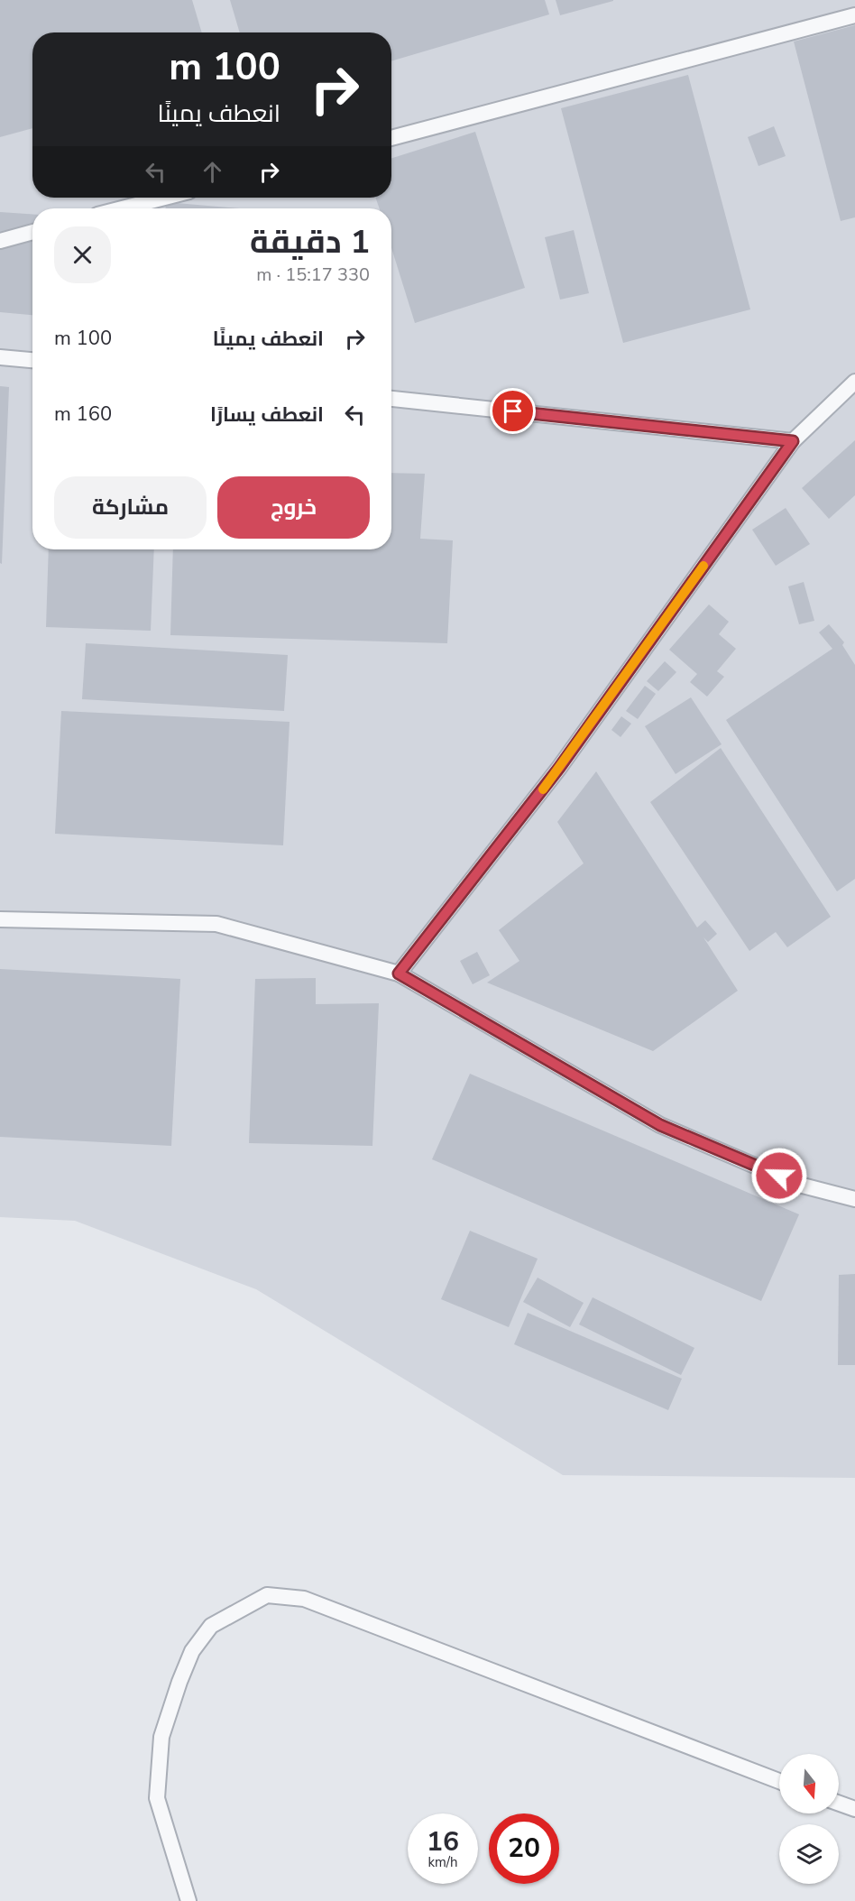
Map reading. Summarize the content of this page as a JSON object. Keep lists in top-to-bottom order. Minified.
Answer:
{"north":"bottom","page":{"turn":["100 m","انعطف يمينًا"],"heading":["1 دقيقة","330 m · 15:17"],"list":[{"name":"انعطف يمينًا","value":"100 m"},{"name":"انعطف يسارًا","value":"160 m"}],"buttons":["خروج","مشاركة"],"speed":"16 km/h","limit":"20"}}
